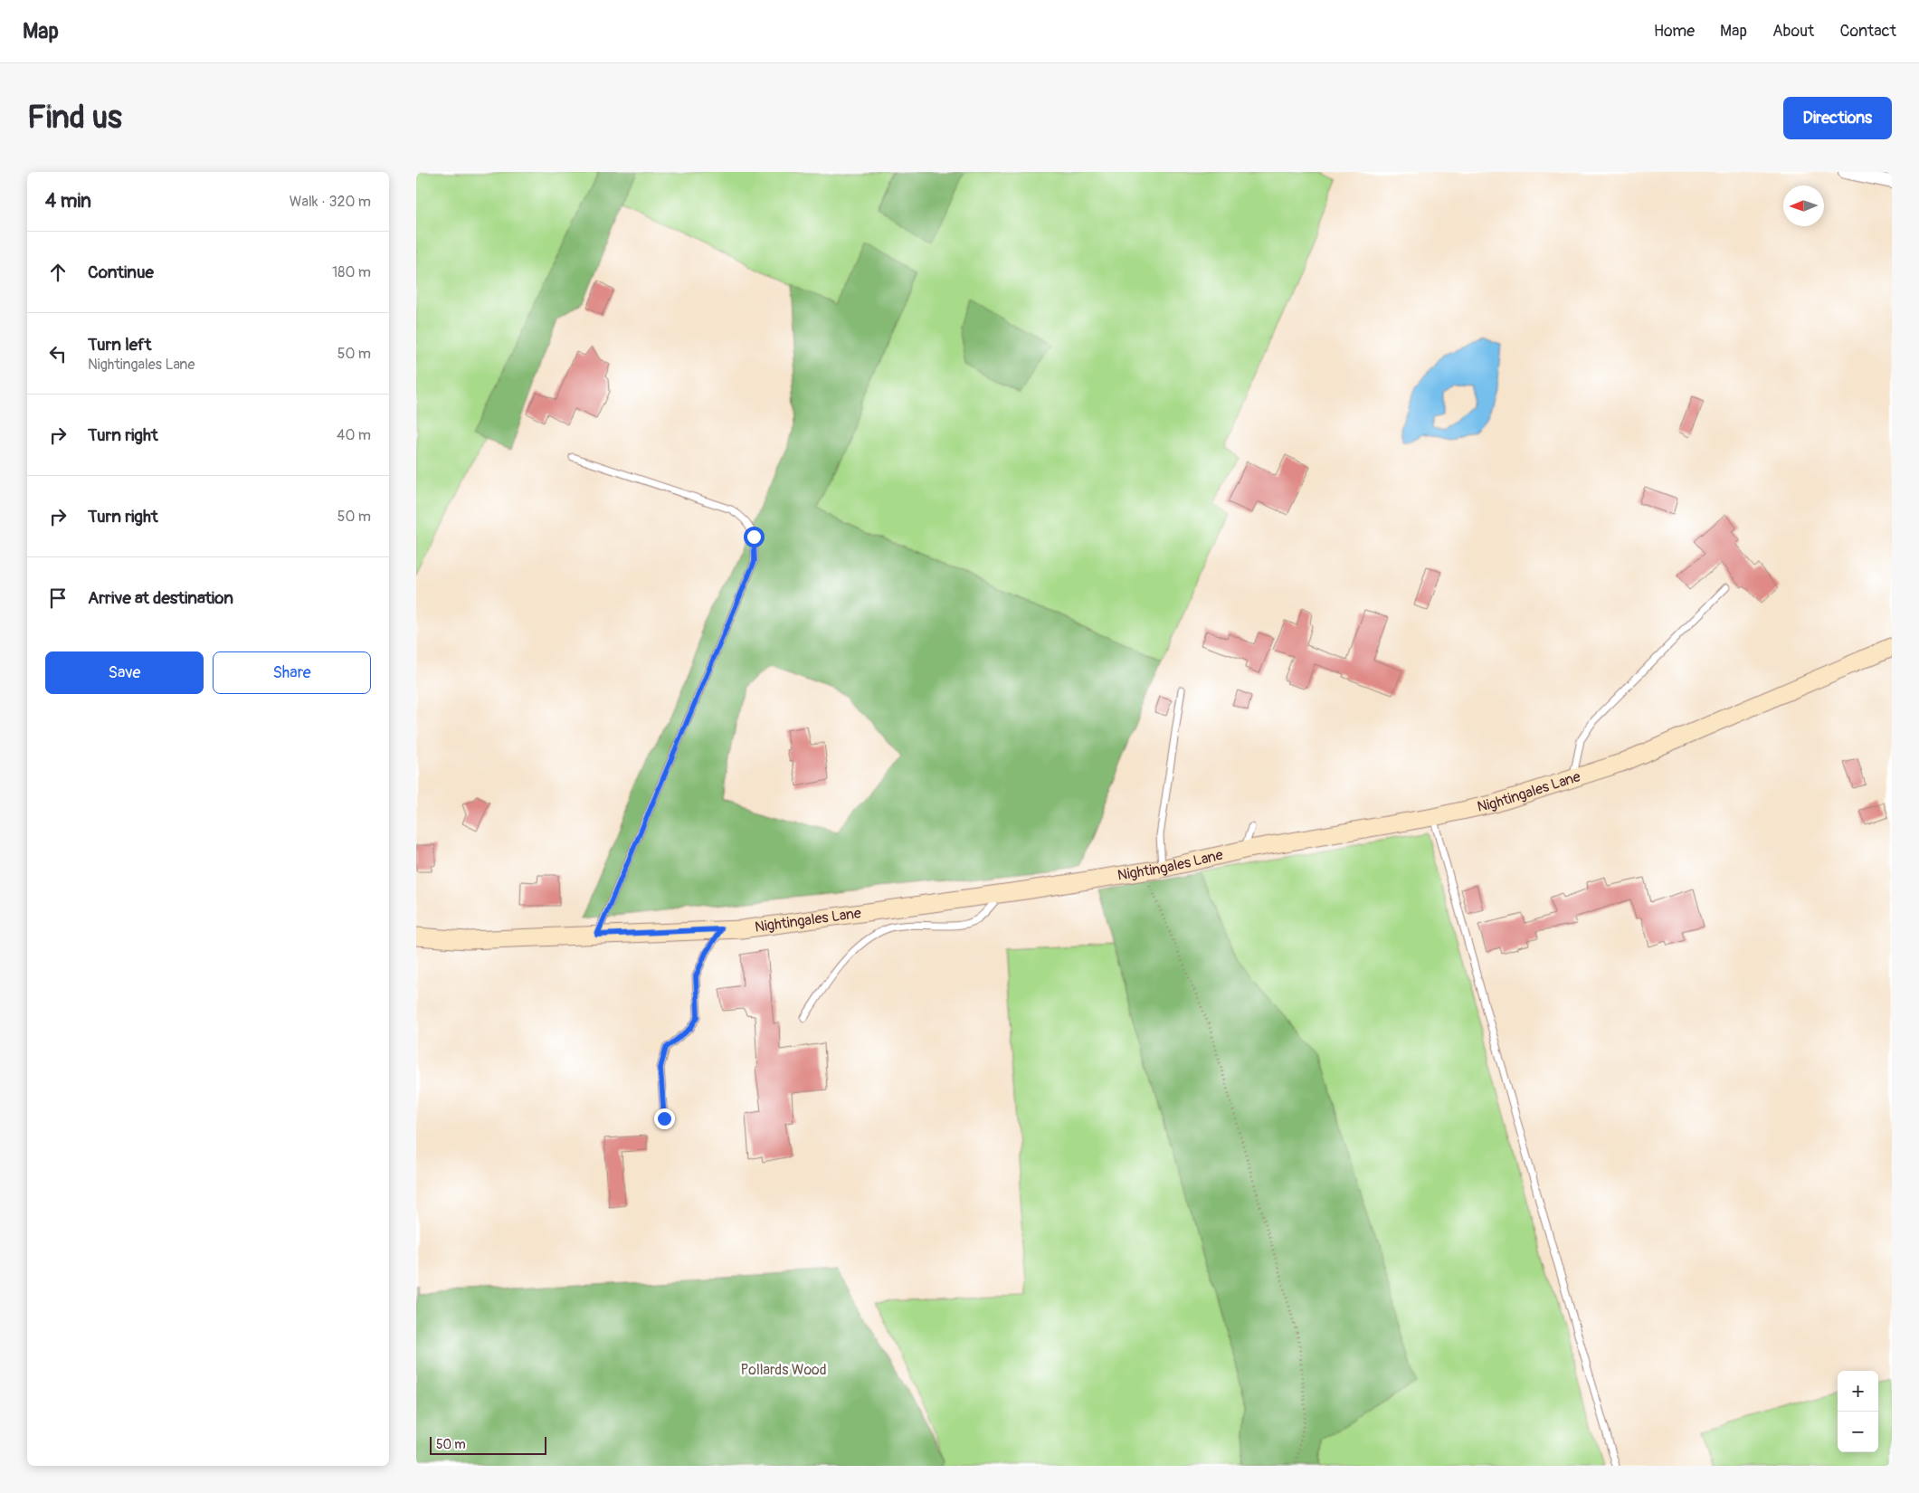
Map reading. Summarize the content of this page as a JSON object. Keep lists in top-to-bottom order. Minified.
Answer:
{"streets":{"main road":["Nightingales Lane"]},"parks":["Pollards Wood"],"scale_bar":"50 m","north":"left","page":{"header":"Map","nav":["Home","Map","About","Contact"],"buttons":["Directions",["Save","Share"]],"title":"Find us","heading":["4 min","Walk · 320 m"],"list":[["Continue","180 m"],["Turn left","Nightingales Lane","50 m"],["Turn right","40 m"],["Turn right","50 m"],"Arrive at destination"],"map_buttons":["+","−"],"scale":"50 m"}}
